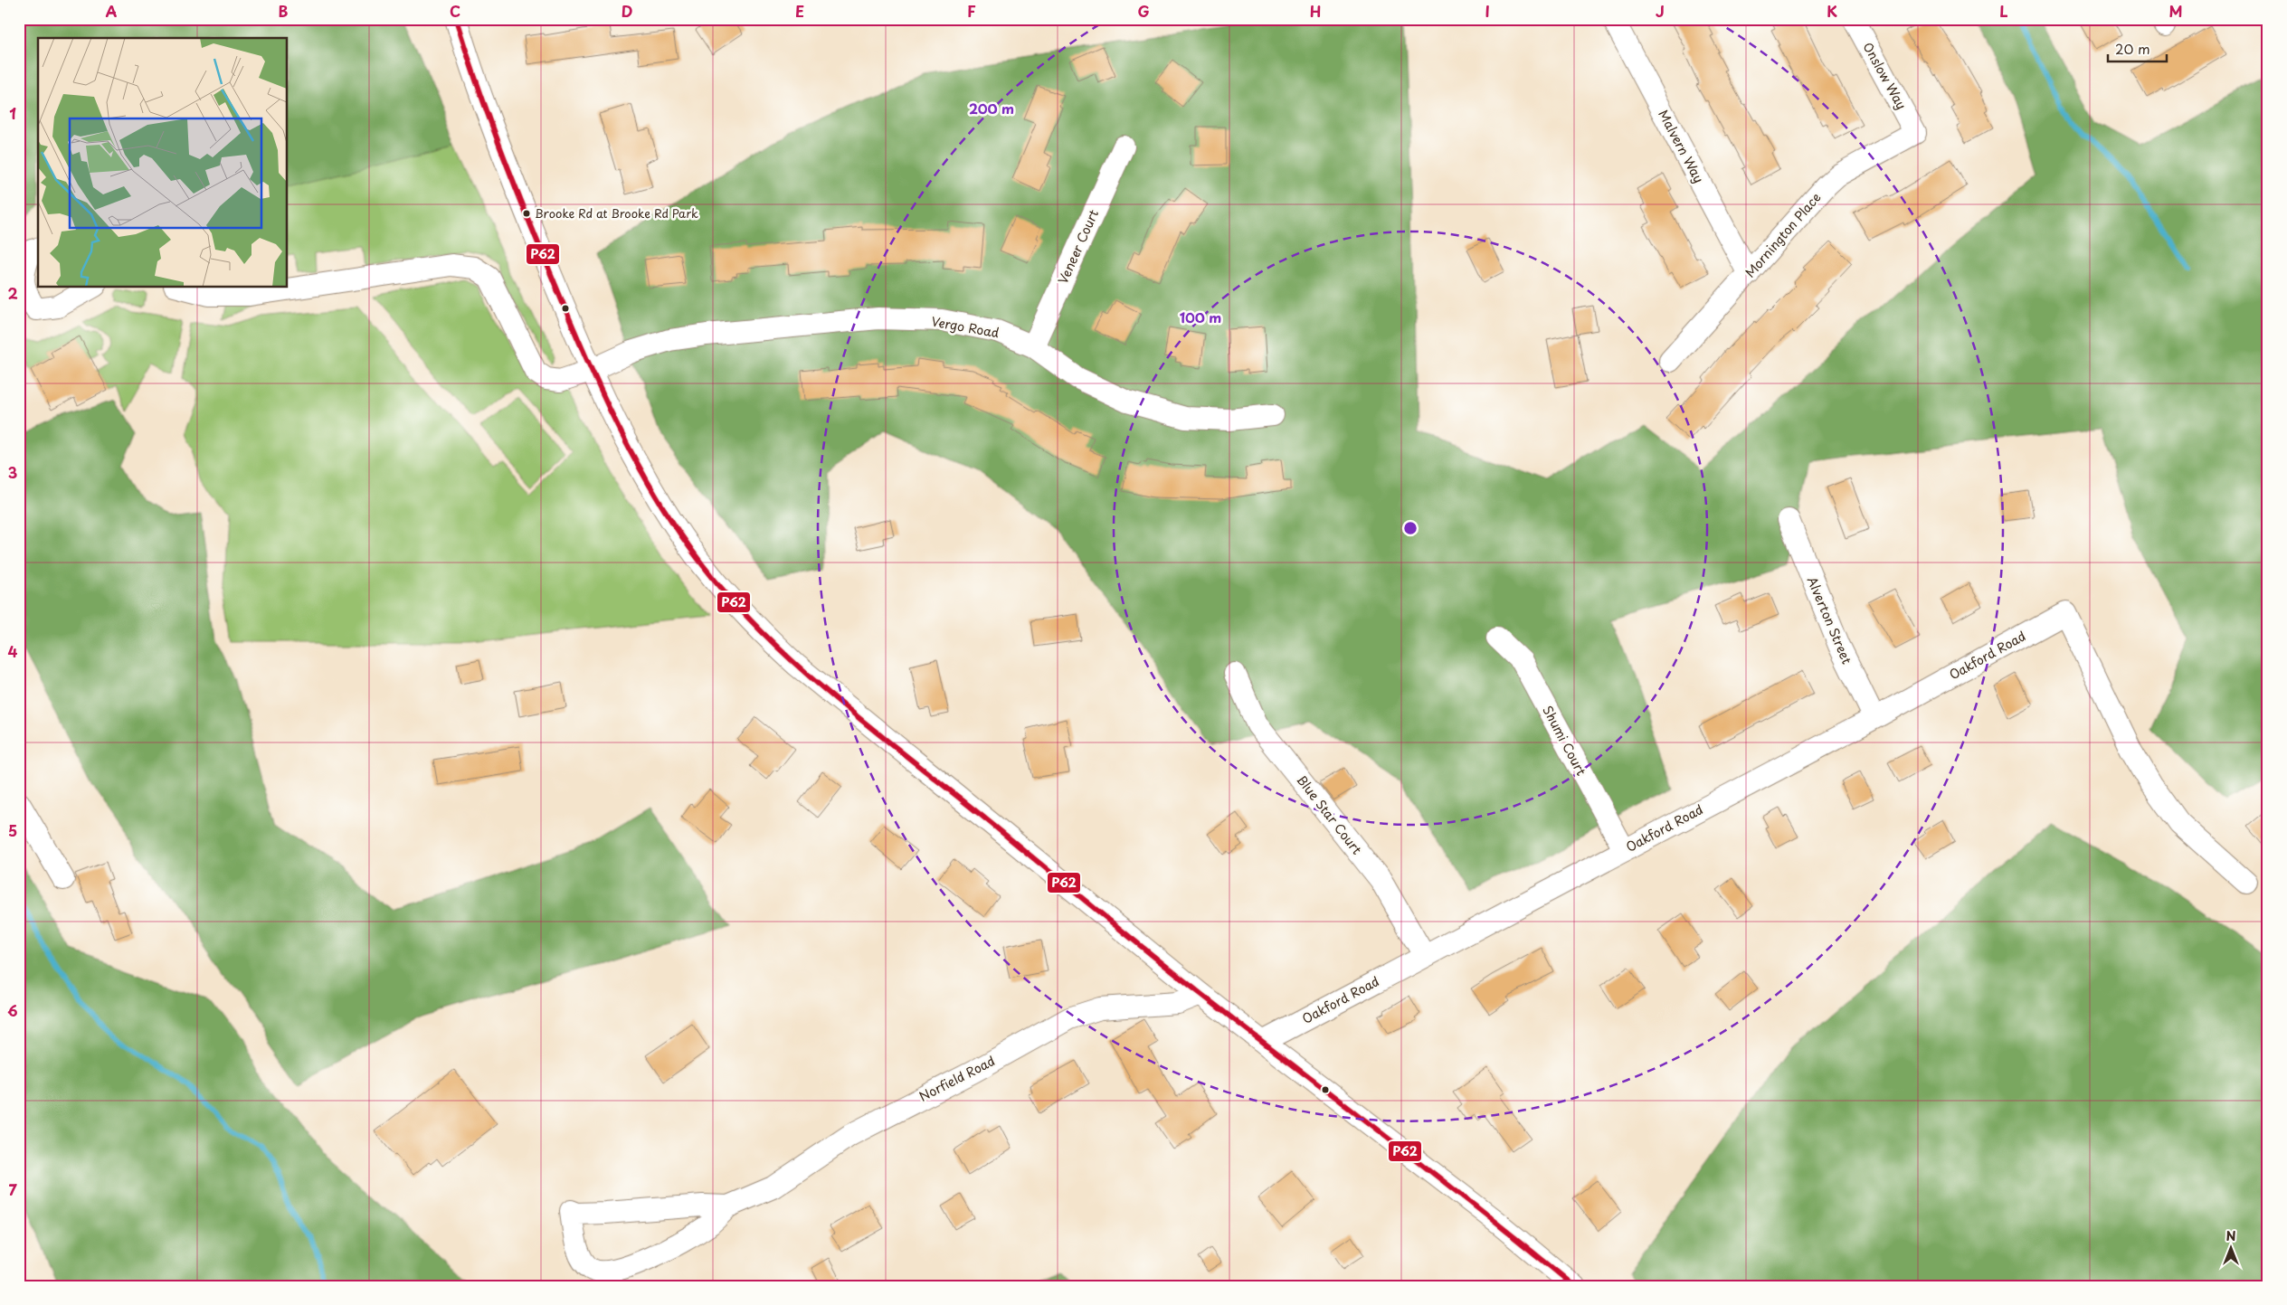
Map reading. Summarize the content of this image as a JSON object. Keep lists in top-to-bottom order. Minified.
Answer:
{"streets":{"street":["Onslow Way","Malvern Way","Mornington Place","Veneer Court","Vergo Road","Alverton Street","Oakford Road","Shumi Court","Blue Star Court","Norfield Road"]},"crossings":[["Onslow Way","Mornington Place"],["Malvern Way","Mornington Place"],["Veneer Court","Vergo Road"],["Alverton Street","Oakford Road"],["Oakford Road","Shumi Court"],["Oakford Road","Blue Star Court"]],"places":["Brooke Rd at Brooke Rd Park"],"lines":["transit line P62"],"scale_bar":"20 m","north":"top","grid":{"columns":["A","B","C","D","E","F","G","H","I","J","K","L","M"],"rows":["1","2","3","4","5","6","7"]},"rings":["200 m","100 m"]}
